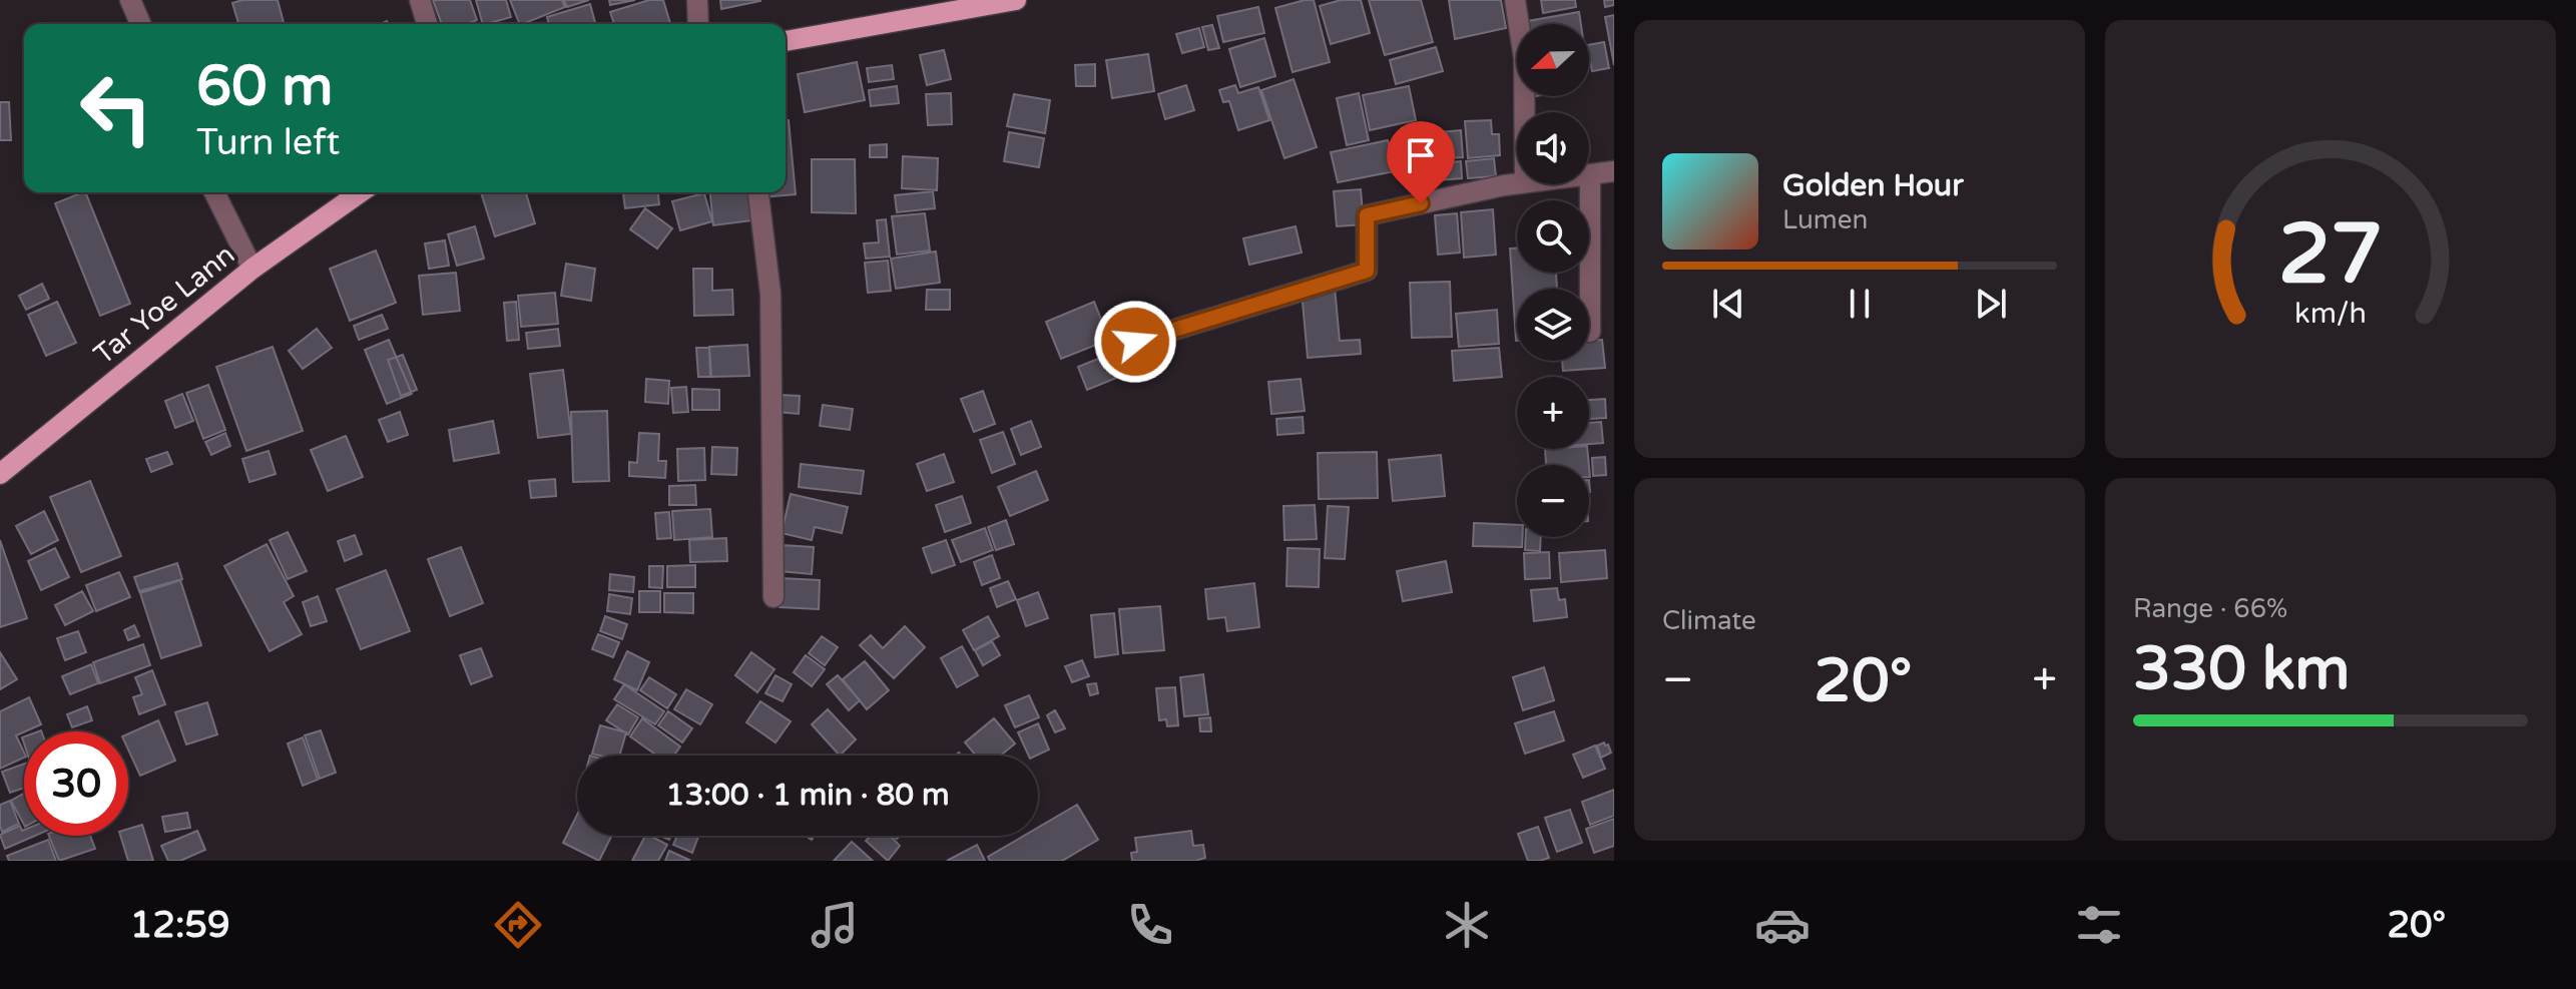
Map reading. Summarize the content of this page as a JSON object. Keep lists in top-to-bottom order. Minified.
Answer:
{"streets":{"main road":["Tar Yoe Lann"]},"north":"left","page":{"map_buttons":["+","−"],"turn":["60 m","Turn left"],"song":["Golden Hour","Lumen"],"tile":["Climate",["Range · 66%","330 km"]],"heat":["−","20°","+"],"limit":"30","trip":"13:00 · 1 min · 80 m","tabs":["12:59","20°"],"gauge":["27","km/h"]}}
